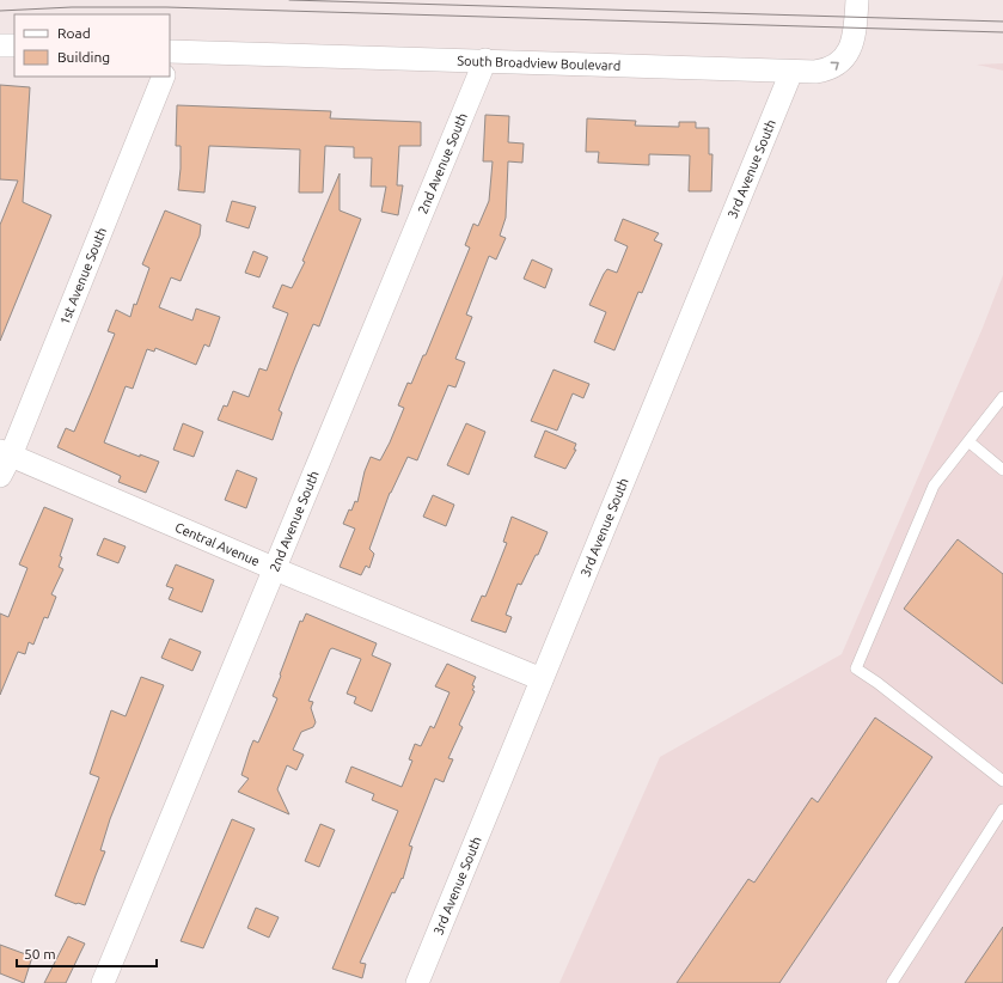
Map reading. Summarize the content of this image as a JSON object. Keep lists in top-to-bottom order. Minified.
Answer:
{"streets":{"street":["South Broadview Boulevard","2nd Avenue South","3rd Avenue South","1st Avenue South","Central Avenue"]},"crossings":[["South Broadview Boulevard","2nd Avenue South"],["South Broadview Boulevard","3rd Avenue South"],["2nd Avenue South","Central Avenue"],["3rd Avenue South","Central Avenue"],["1st Avenue South","Central Avenue"]],"legend":["Road","Building"],"scale_bar":"50 m"}
